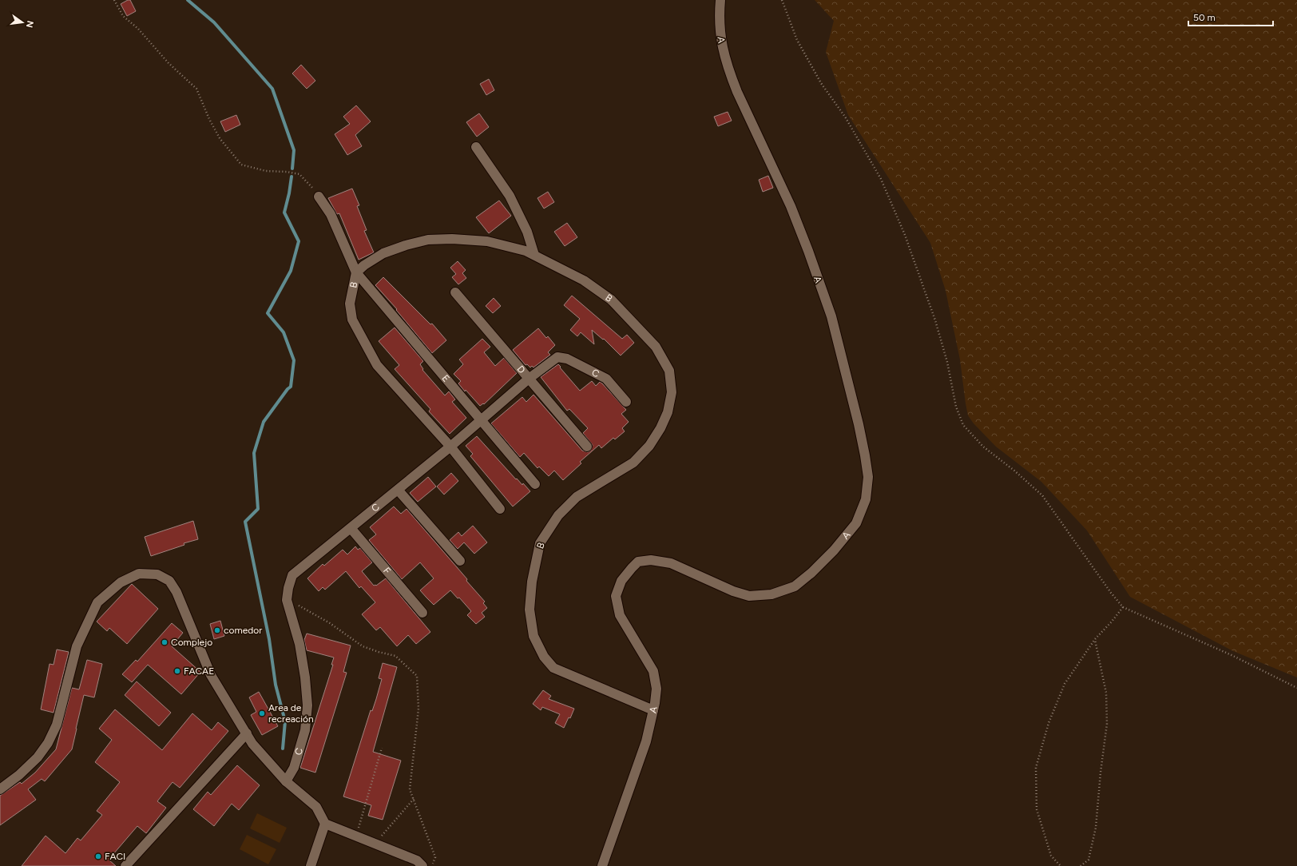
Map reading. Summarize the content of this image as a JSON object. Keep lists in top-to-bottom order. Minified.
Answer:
{"streets":{"street":["A","B","D","C","E","F"]},"crossings":[["A","B"],["B","C"],["B","E"],["D","C"],["C","E"],["C","F"]],"places":["comedor","Complejo","FACAE","Area de recreación","FACI"],"scale_bar":"50 m","north":"right"}
